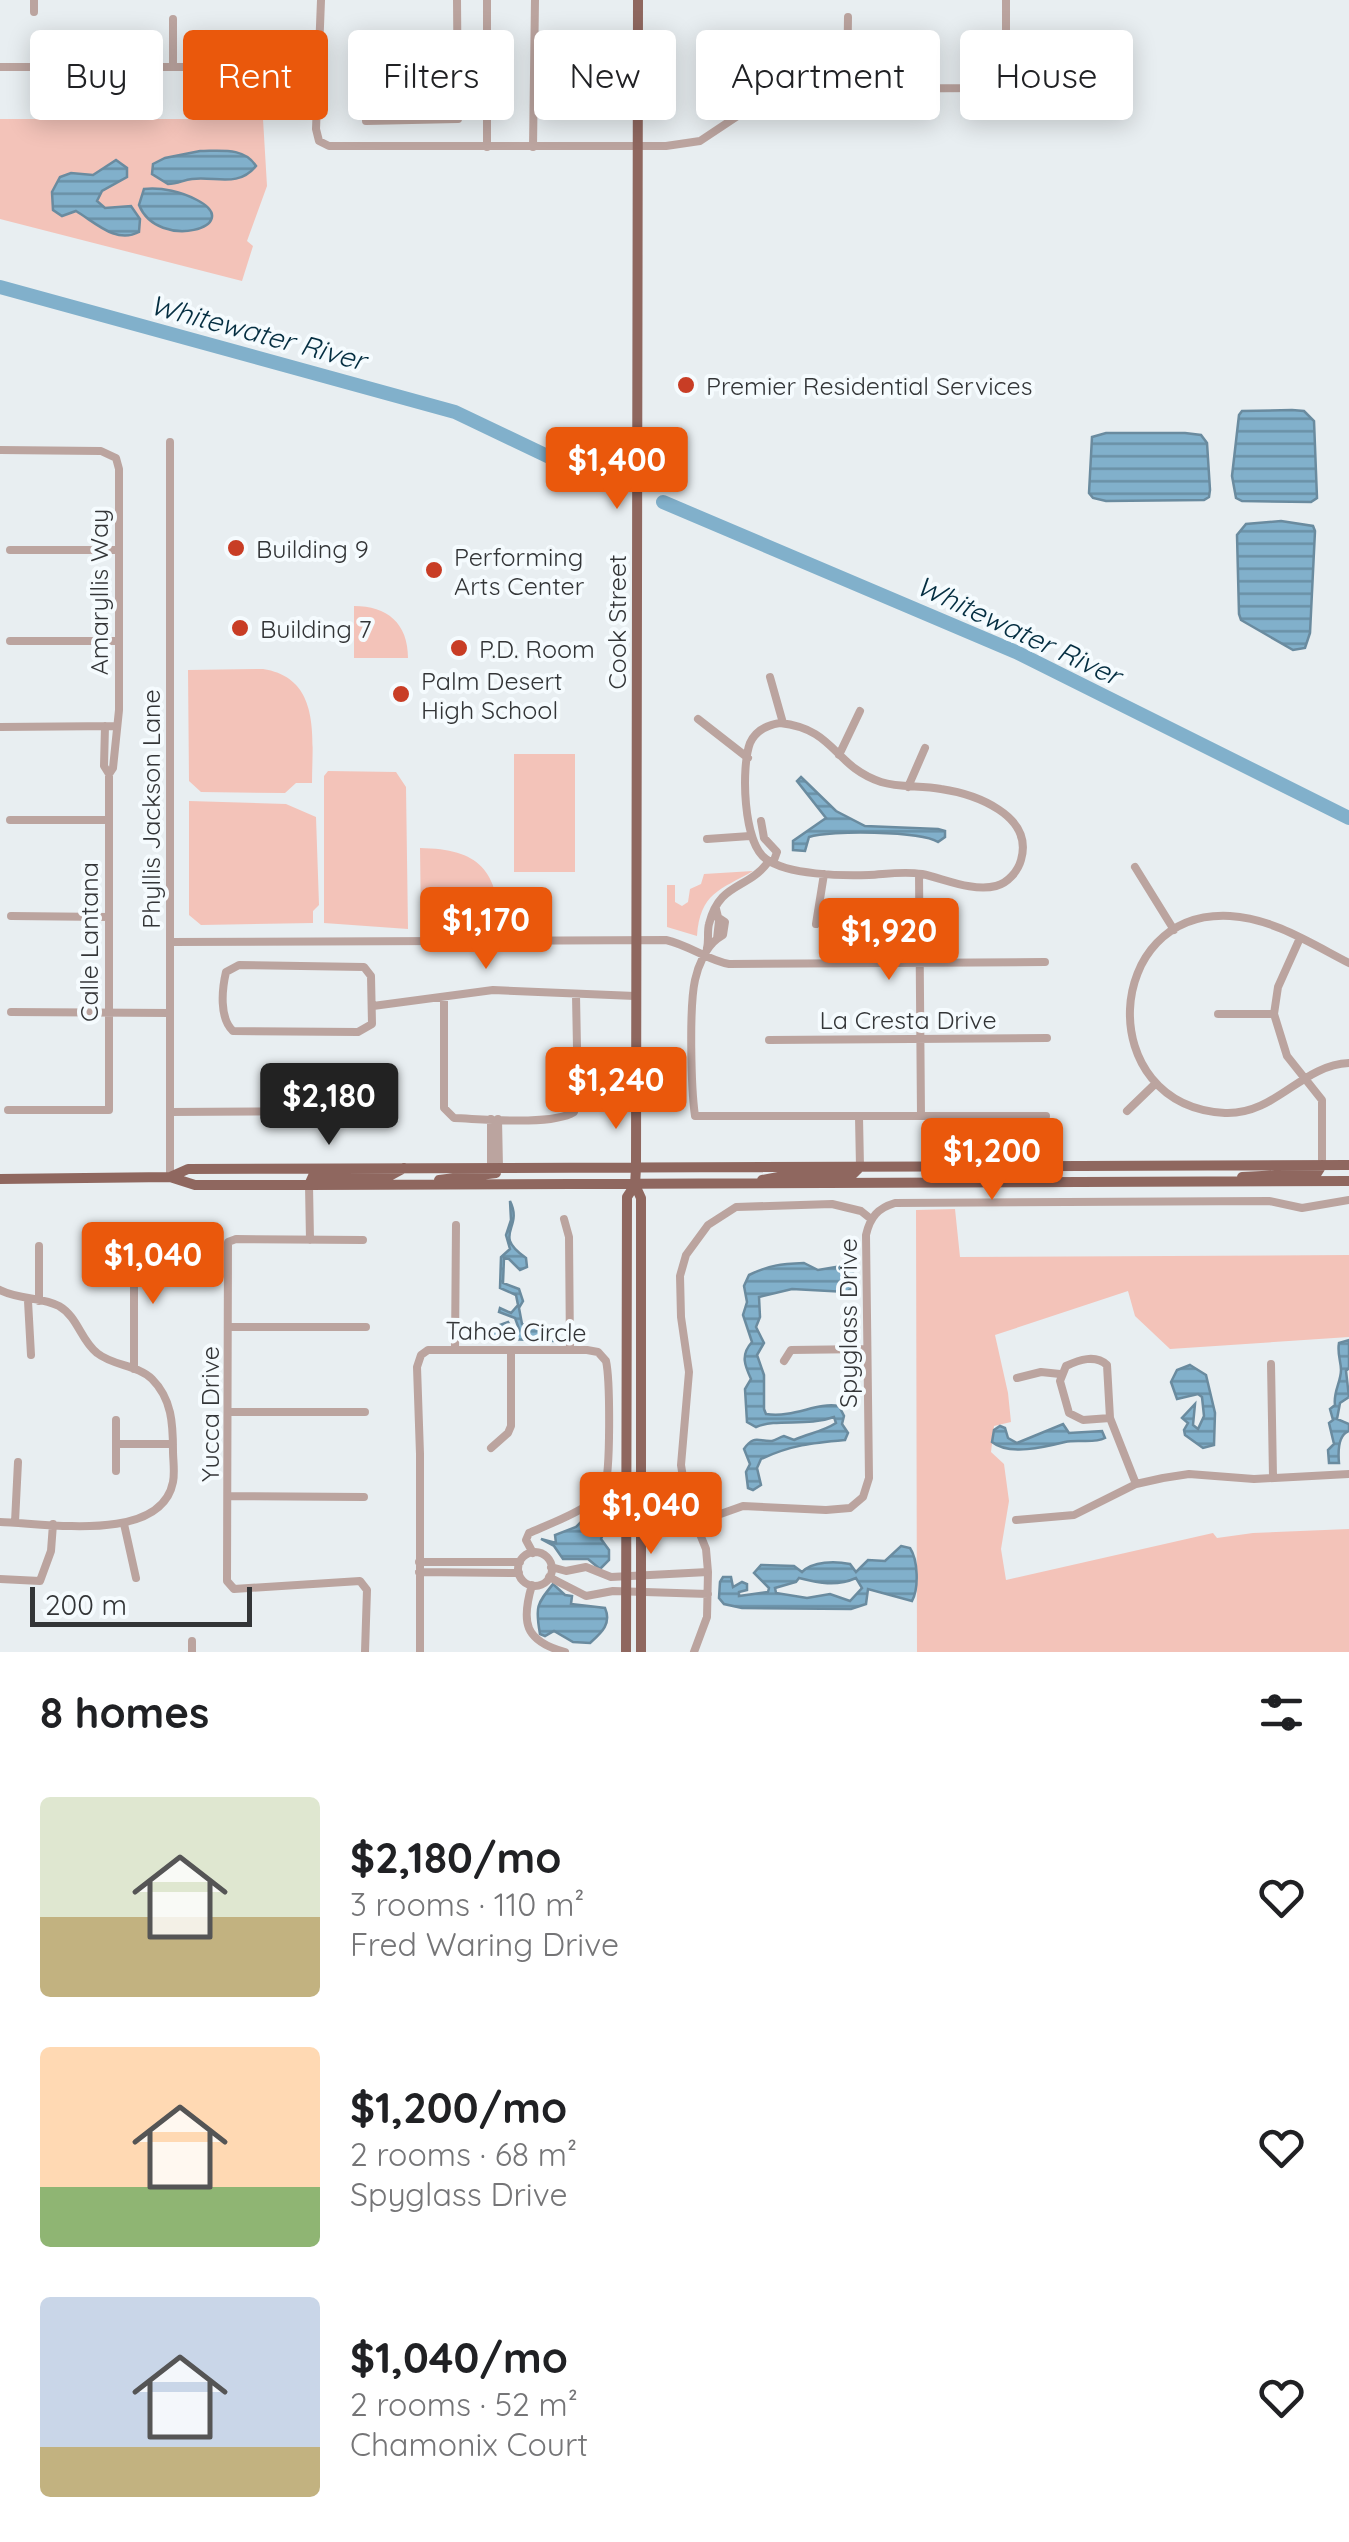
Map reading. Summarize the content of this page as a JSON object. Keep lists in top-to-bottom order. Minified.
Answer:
{"streets":{"main road":["Cook Street"],"street":["Amaryllis Way","Phyllis Jackson Lane","Calle Lantana","La Cresta Drive","Spyglass Drive","Tahoe Circle","Yucca Drive"]},"crossings":[["Amaryllis Way","Calle Lantana"]],"water":["Whitewater River"],"places":["Premier Residential Services","Building 9","Performing Arts Center","Building 7","P.D. Room","Palm Desert High School"],"scale_bar":"200 m","page":{"chip":["Buy","Rent","Filters","New","Apartment","House"],"price":["$1,400","$1,170","$1,920","$1,240","$2,180","$1,200","$1,040","$1,040"],"scale":"200 m","heading":"8 homes","list":[{"name":"$2,180/mo","note":"3 rooms · 110 m² · Fred Waring Drive"},{"name":"$1,200/mo","note":"2 rooms · 68 m² · Spyglass Drive"},{"name":"$1,040/mo","note":"2 rooms · 52 m² · Chamonix Court"}]}}
